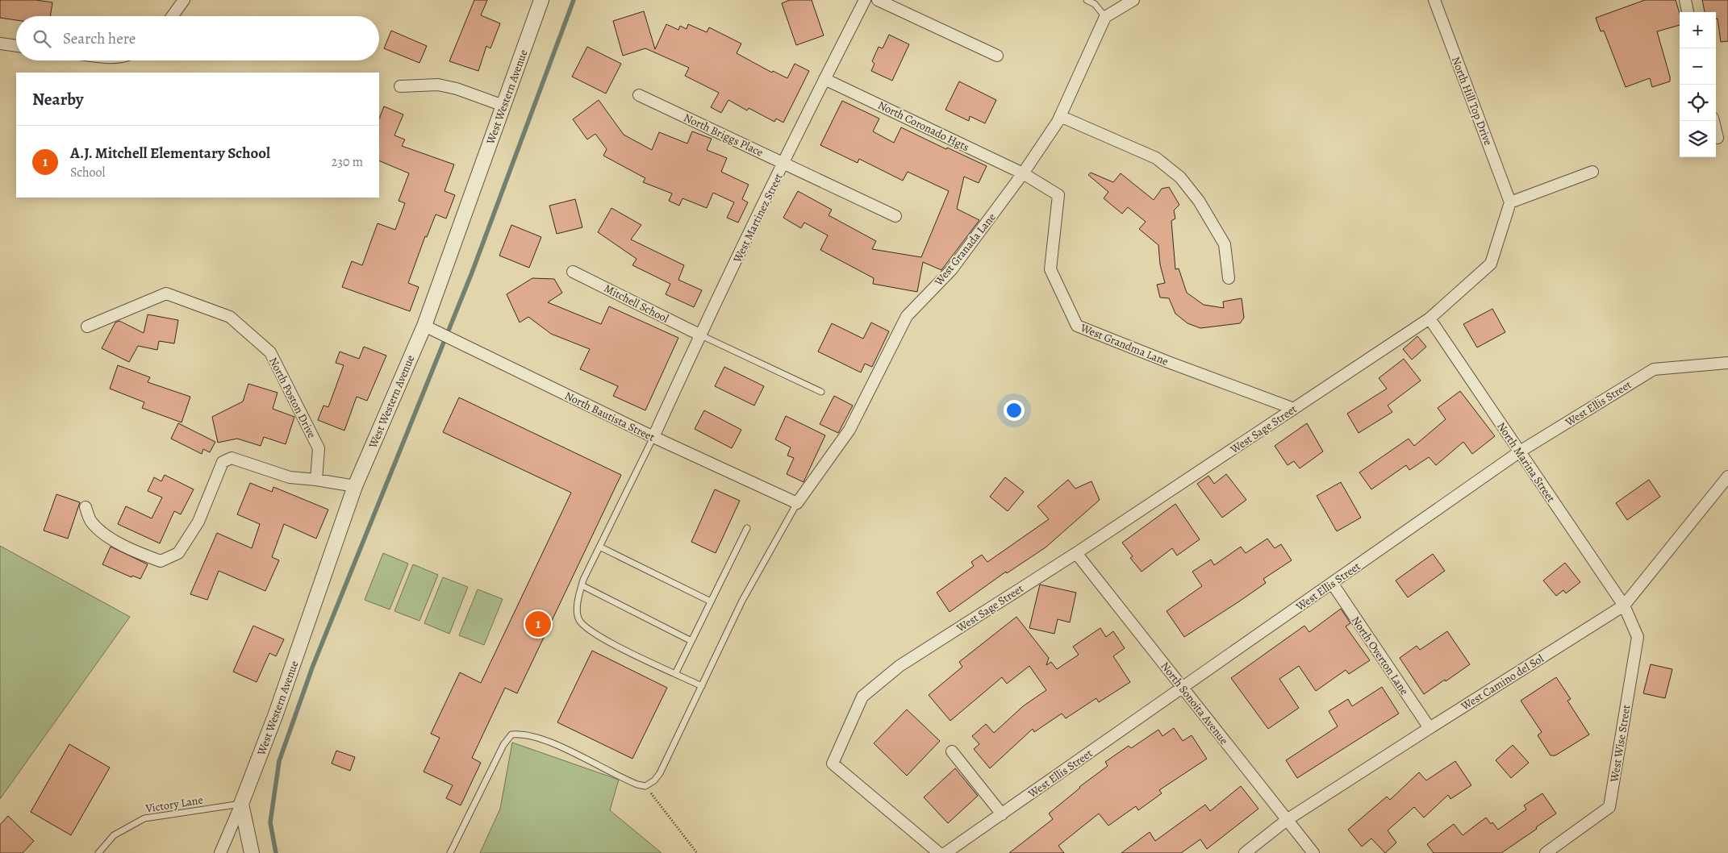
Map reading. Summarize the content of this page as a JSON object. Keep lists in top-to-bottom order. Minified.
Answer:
{"streets":{"street":["West Western Avenue","North Hill Top Drive","North Coronado Hgts","North Briggs Place","West Martinez Street","West Granada Lane","Mitchell School","West Grandma Lane","North Poston Drive","West Ellis Street","North Bautista Street","West Sage Street","North Marina Street","North Overton Lane","West Camino del Sol","North Sonoita Avenue","West Wise Street"],"lane":["Victory Lane"]},"crossings":[["West Western Avenue","North Bautista Street"],["West Western Avenue","Victory Lane"],["North Hill Top Drive","West Sage Street"],["North Coronado Hgts","West Martinez Street"],["North Coronado Hgts","West Granada Lane"],["North Coronado Hgts","West Grandma Lane"],["North Briggs Place","West Martinez Street"],["West Martinez Street","Mitchell School"],["West Martinez Street","North Bautista Street"],["West Granada Lane","West Grandma Lane"],["West Granada Lane","North Bautista Street"],["West Grandma Lane","West Sage Street"],["West Ellis Street","North Marina Street"],["West Ellis Street","North Overton Lane"],["West Ellis Street","North Sonoita Avenue"],["West Sage Street","North Marina Street"],["West Sage Street","North Sonoita Avenue"],["North Marina Street","West Camino del Sol"],["North Marina Street","West Wise Street"],["North Overton Lane","West Camino del Sol"],["West Camino del Sol","North Sonoita Avenue"],["West Camino del Sol","West Wise Street"]],"page":{"map_buttons":["+","−"],"search":"Search here","heading":"Nearby","list":[{"mark":"1","name":"A.J. Mitchell Elementary School","note":"School","value":"230 m"}],"pins":"1"}}
